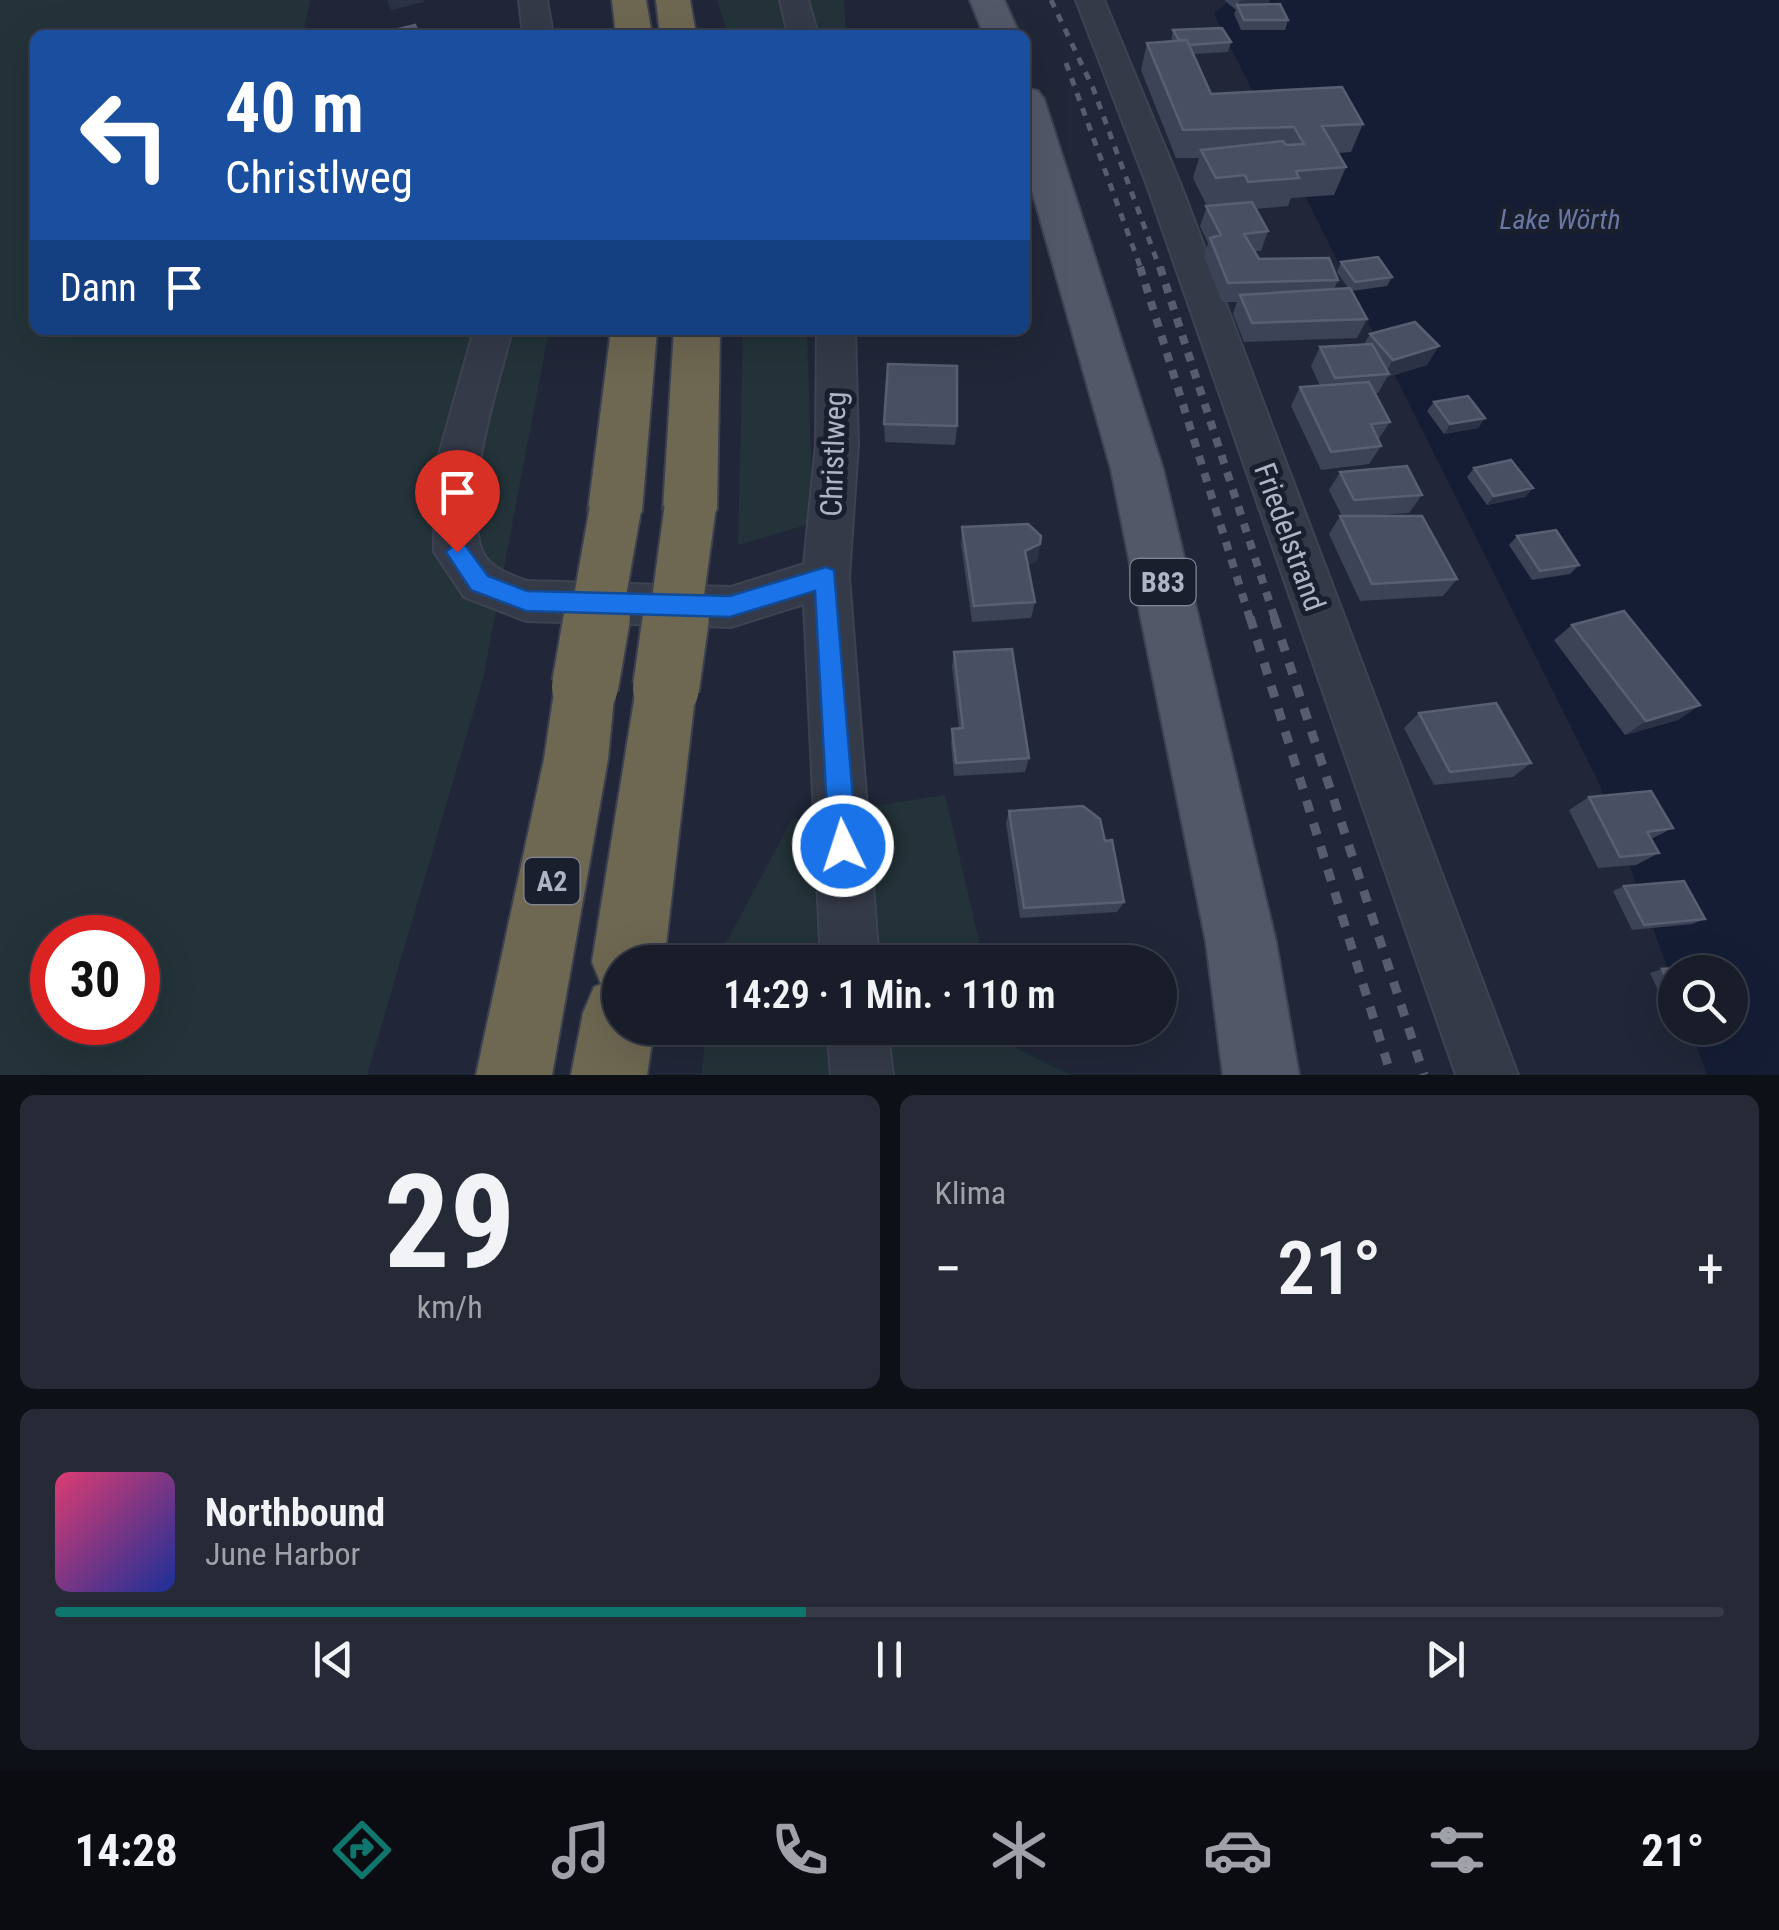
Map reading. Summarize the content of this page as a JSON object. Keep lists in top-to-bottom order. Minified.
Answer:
{"streets":{"highway":["A2"],"main road":["B83"],"street":["Christlweg","Friedelstrand"]},"water":["Lake Wörth"],"page":{"turn":["40 m","Christlweg"],"then":"Dann","limit":"30","trip":"14:29 · 1 Min. · 110 m","tile":[["29","km/h"],"Klima"],"heat":["−","21°","+"],"song":["Northbound","June Harbor"],"tabs":["14:28","21°"]}}
